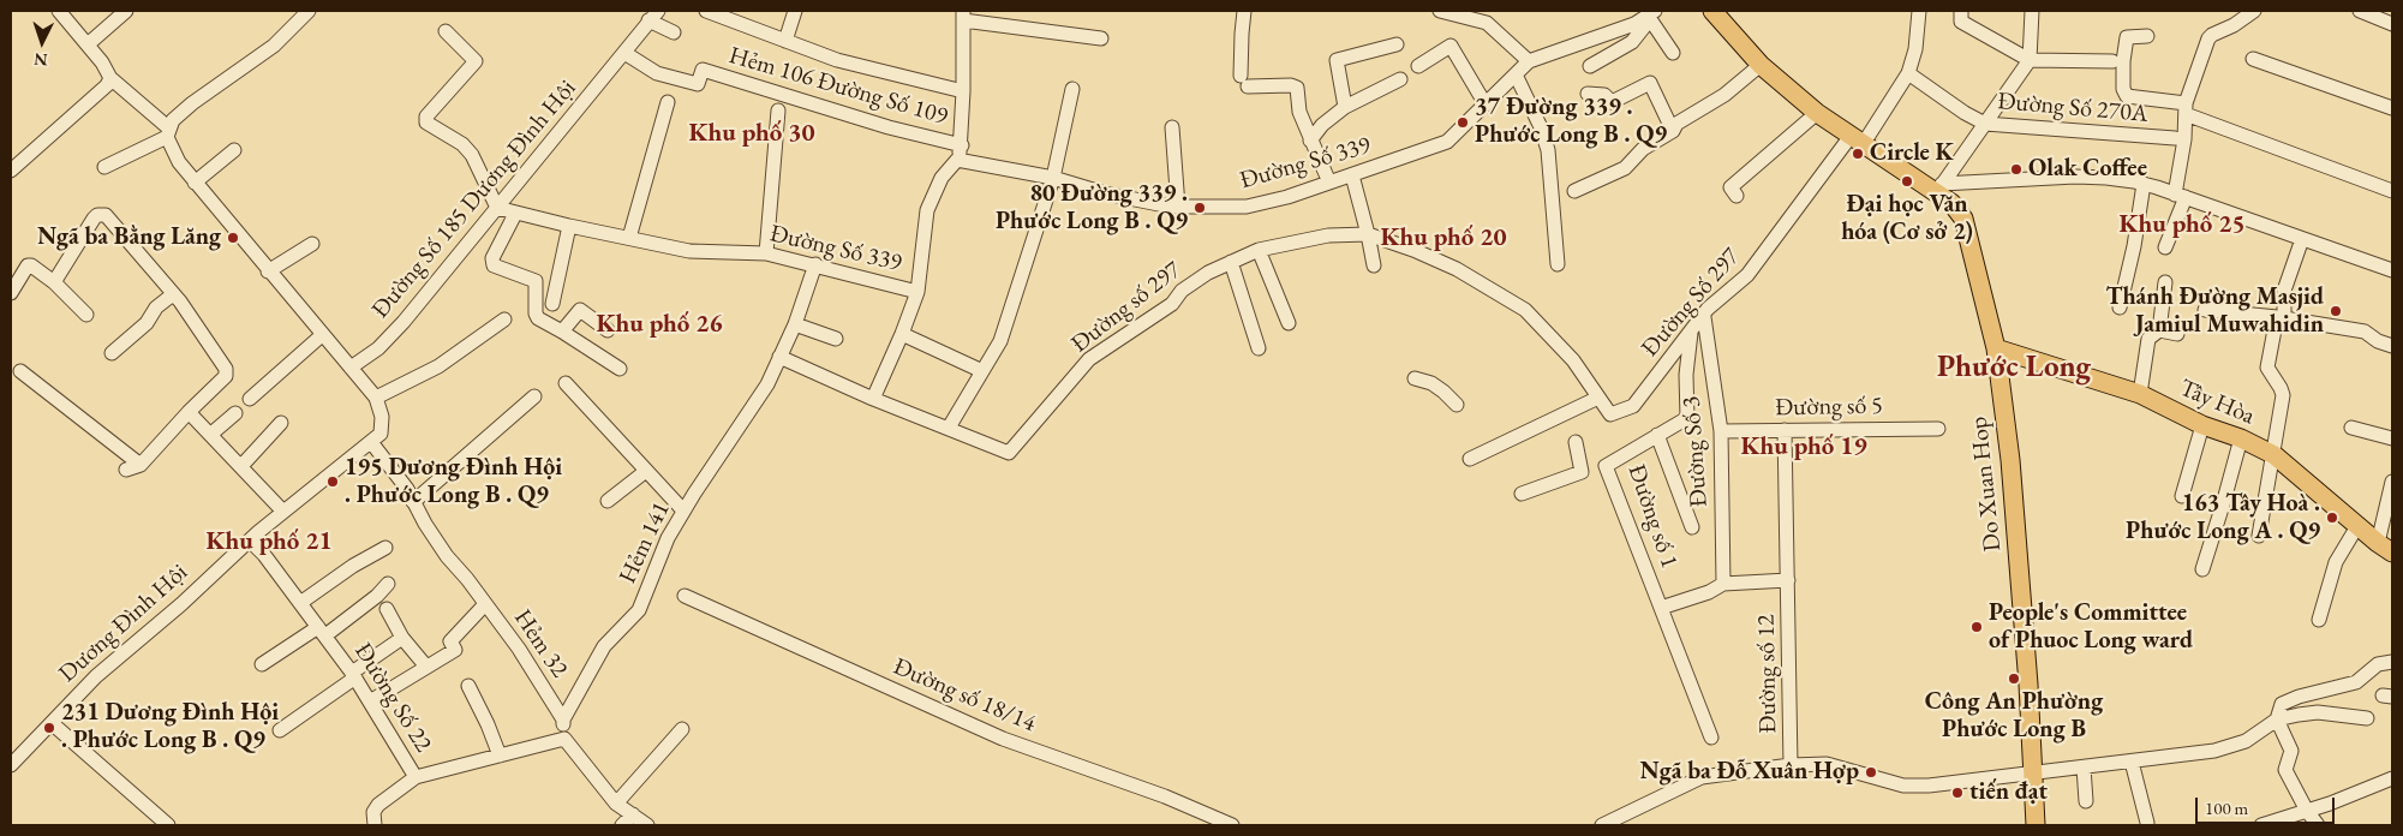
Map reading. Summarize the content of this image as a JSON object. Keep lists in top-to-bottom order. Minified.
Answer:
{"streets":{"main road":["Tây Hòa","Do Xuan Hop"],"street":["Hẻm 106 Đường Số 109","Đường Số 270A","Đường Số 339","Đường Số 185 Dương Đình Hội","Đường Số 297","Đường số 297","Đường số 5","Đường Số 3","Đường số 1","Hẻm 141","Dương Đình Hội","Hẻm 32","Đường số 12","Đường số 18/14","Đường Số 22"]},"crossings":[["Hẻm 106 Đường Số 109","Đường Số 185 Dương Đình Hội"],["Đường Số 270A","Đường Số 297"],["Đường Số 339","Đường Số 185 Dương Đình Hội"],["Đường Số 339","Hẻm 141"],["Đường Số 185 Dương Đình Hội","Dương Đình Hội"],["Đường Số 297","Đường số 297"],["Đường Số 297","Đường Số 3"],["Đường Số 297","Do Xuan Hop"],["Đường Số 297","Đường số 1"],["Đường số 297","Hẻm 141"],["Tây Hòa","Do Xuan Hop"],["Đường số 5","Đường Số 3"],["Đường số 5","Đường số 12"],["Hẻm 141","Hẻm 32"],["Dương Đình Hội","Hẻm 32"],["Dương Đình Hội","Đường Số 22"],["Hẻm 32","Đường Số 22"]],"districts":["Khu phố 30","Khu phố 25","Khu phố 20","Khu phố 26","Phước Long","Khu phố 19","Khu phố 21"],"places":["37 Đường 339 . Phước Long B . Q9","Circle K","Olak Coffee","Đại học Văn hóa (Cơ sở 2)","80 Đường 339 . Phước Long B . Q9","Ngã ba Bằng Lăng","Thánh Đường Masjid Jamiul Muwahidin","195 Dương Đình Hội . Phước Long B . Q9","163 Tây Hoà . Phước Long A . Q9","People's Committee of Phuoc Long ward","Công An Phường Phước Long B","231 Dương Đình Hội . Phước Long B . Q9","Ngã ba Đỗ Xuân Hợp","tiến đạt"],"scale_bar":"100 m","north":"bottom"}
